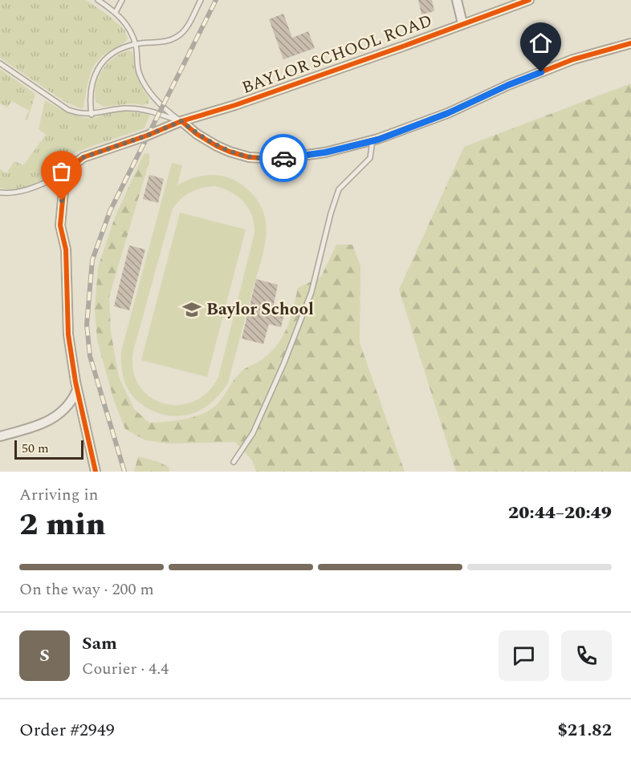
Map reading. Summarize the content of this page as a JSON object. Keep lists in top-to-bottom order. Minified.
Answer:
{"streets":{"street":["BAYLOR SCHOOL ROAD"]},"places":{"school or university":["Baylor School"]},"scale_bar":"50 m","page":{"scale":"50 m","heading":["2 min","Arriving in","20:44–20:49"],"panel":["Sam","Courier · 4.4","Order #2949","$21.82"],"bar":"On the way · 200 m","round":"S"}}
